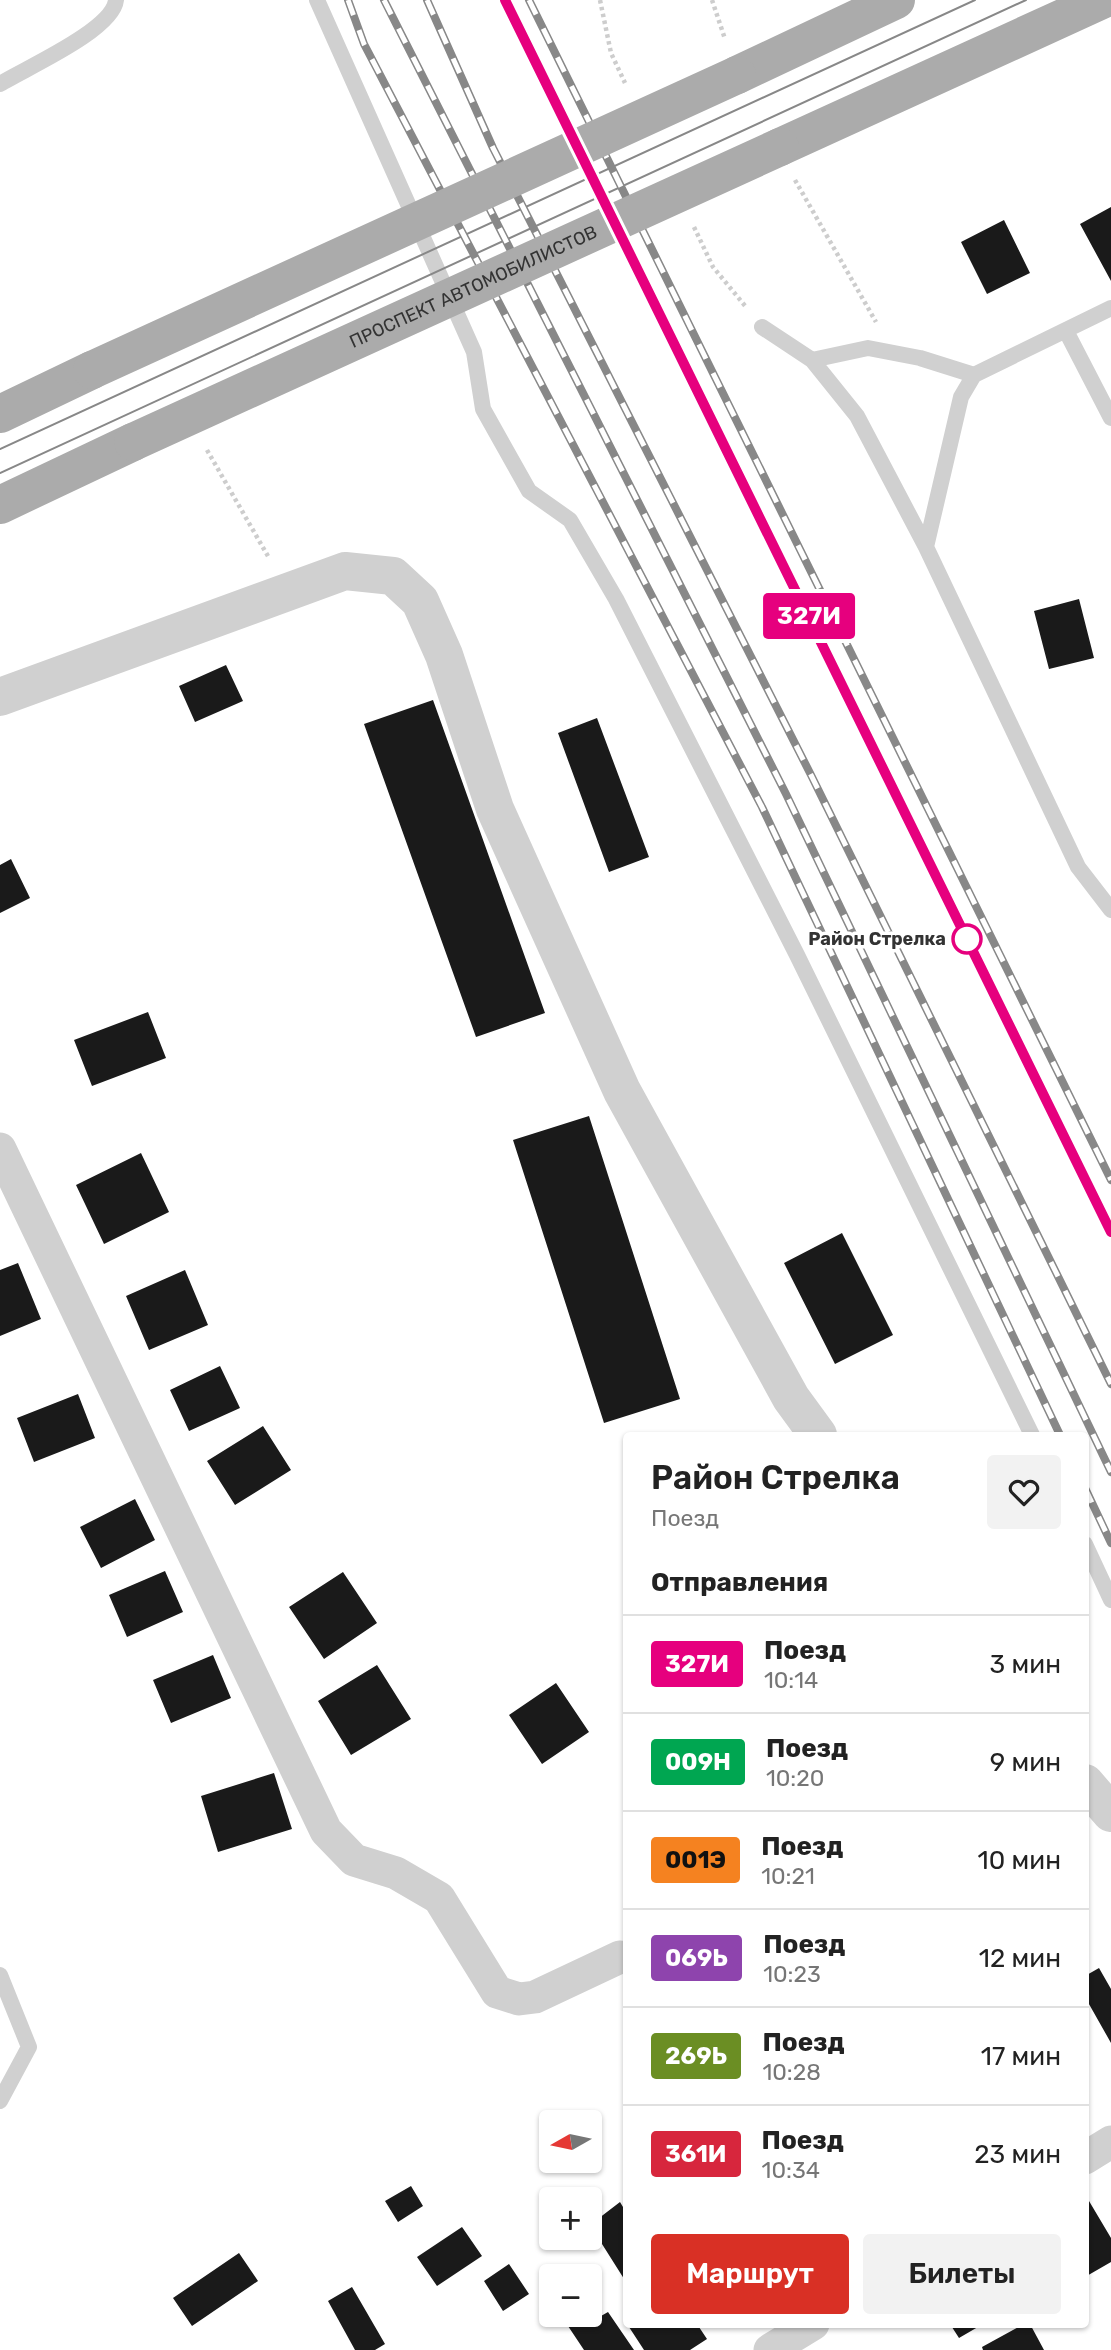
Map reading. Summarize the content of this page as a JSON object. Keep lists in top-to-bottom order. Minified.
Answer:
{"streets":{"main road":["ПРОСПЕКТ АВТОМОБИЛИСТОВ"]},"places":["Район Стрелка"],"north":"left","page":{"on_map":"327И","heading":[["Район Стрелка","Поезд"],"Отправления"],"list":[{"mark":"327И","name":"Поезд","note":"10:14","value":"3 мин"},{"mark":"009Н","name":"Поезд","note":"10:20","value":"9 мин"},{"mark":"001Э","name":"Поезд","note":"10:21","value":"10 мин"},{"mark":"069Ь","name":"Поезд","note":"10:23","value":"12 мин"},{"mark":"269Ь","name":"Поезд","note":"10:28","value":"17 мин"},{"mark":"361И","name":"Поезд","note":"10:34","value":"23 мин"}],"map_buttons":["+","−"],"buttons":["Маршрут","Билеты"]}}
